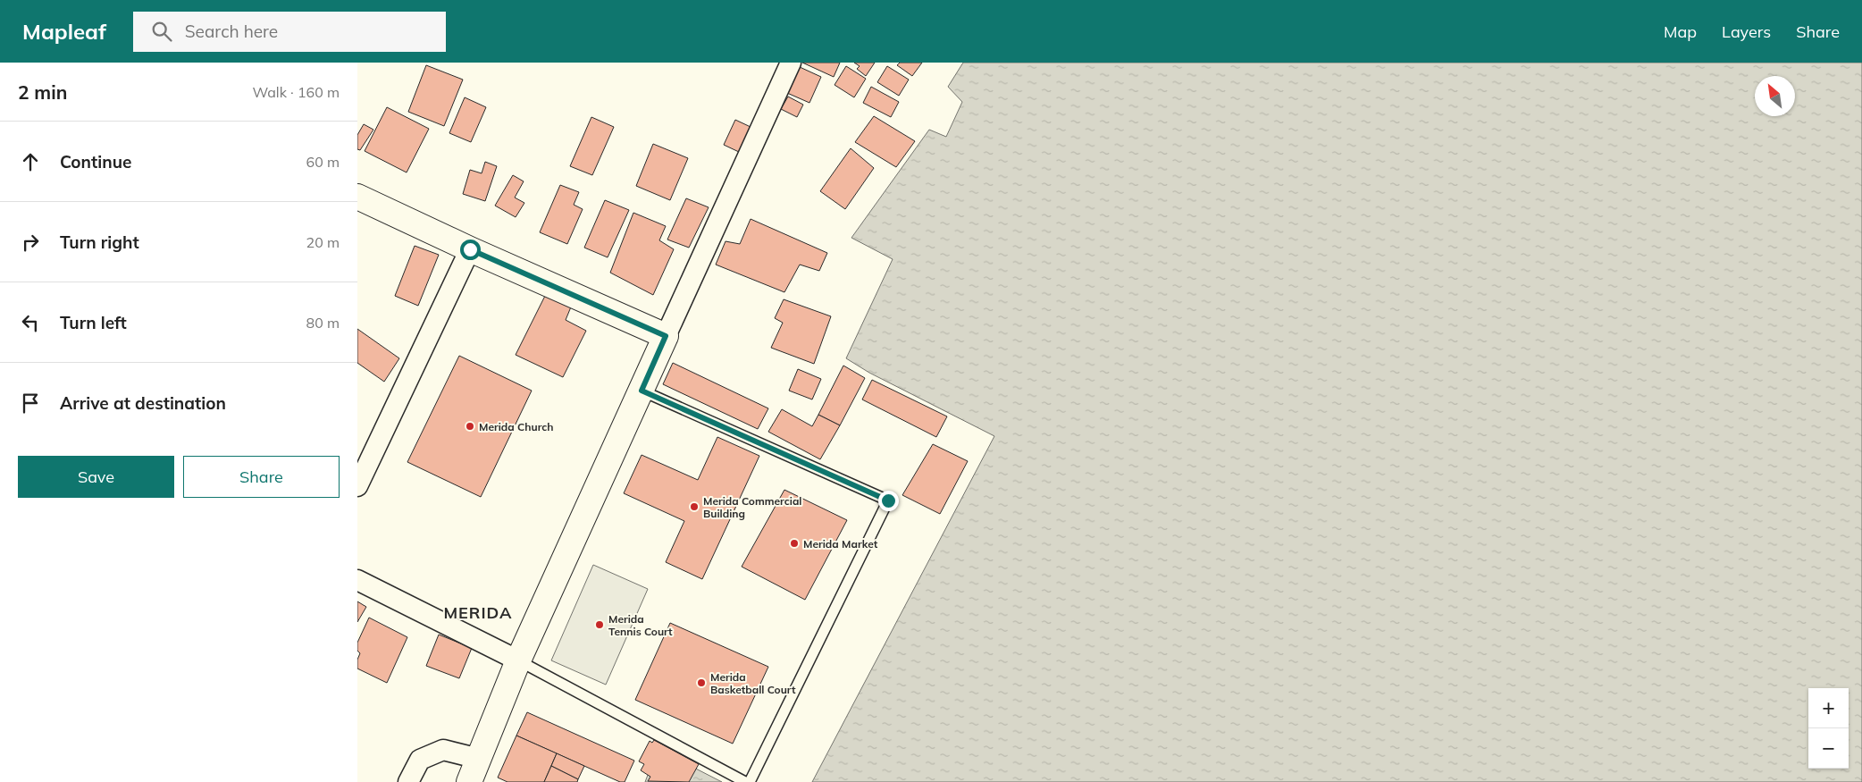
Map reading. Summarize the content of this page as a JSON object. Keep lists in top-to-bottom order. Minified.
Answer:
{"districts":["MERIDA"],"places":["Merida Church","Merida Commercial Building","Merida Market","Merida Tennis Court","Merida Basketball Court"],"north":"top left","page":{"header":"Mapleaf","search":"Search here","nav":["Map","Layers","Share"],"heading":["2 min","Walk · 160 m"],"list":[["Continue","60 m"],["Turn right","20 m"],["Turn left","80 m"],"Arrive at destination"],"buttons":["Save","Share"],"map_buttons":["+","−"]}}
